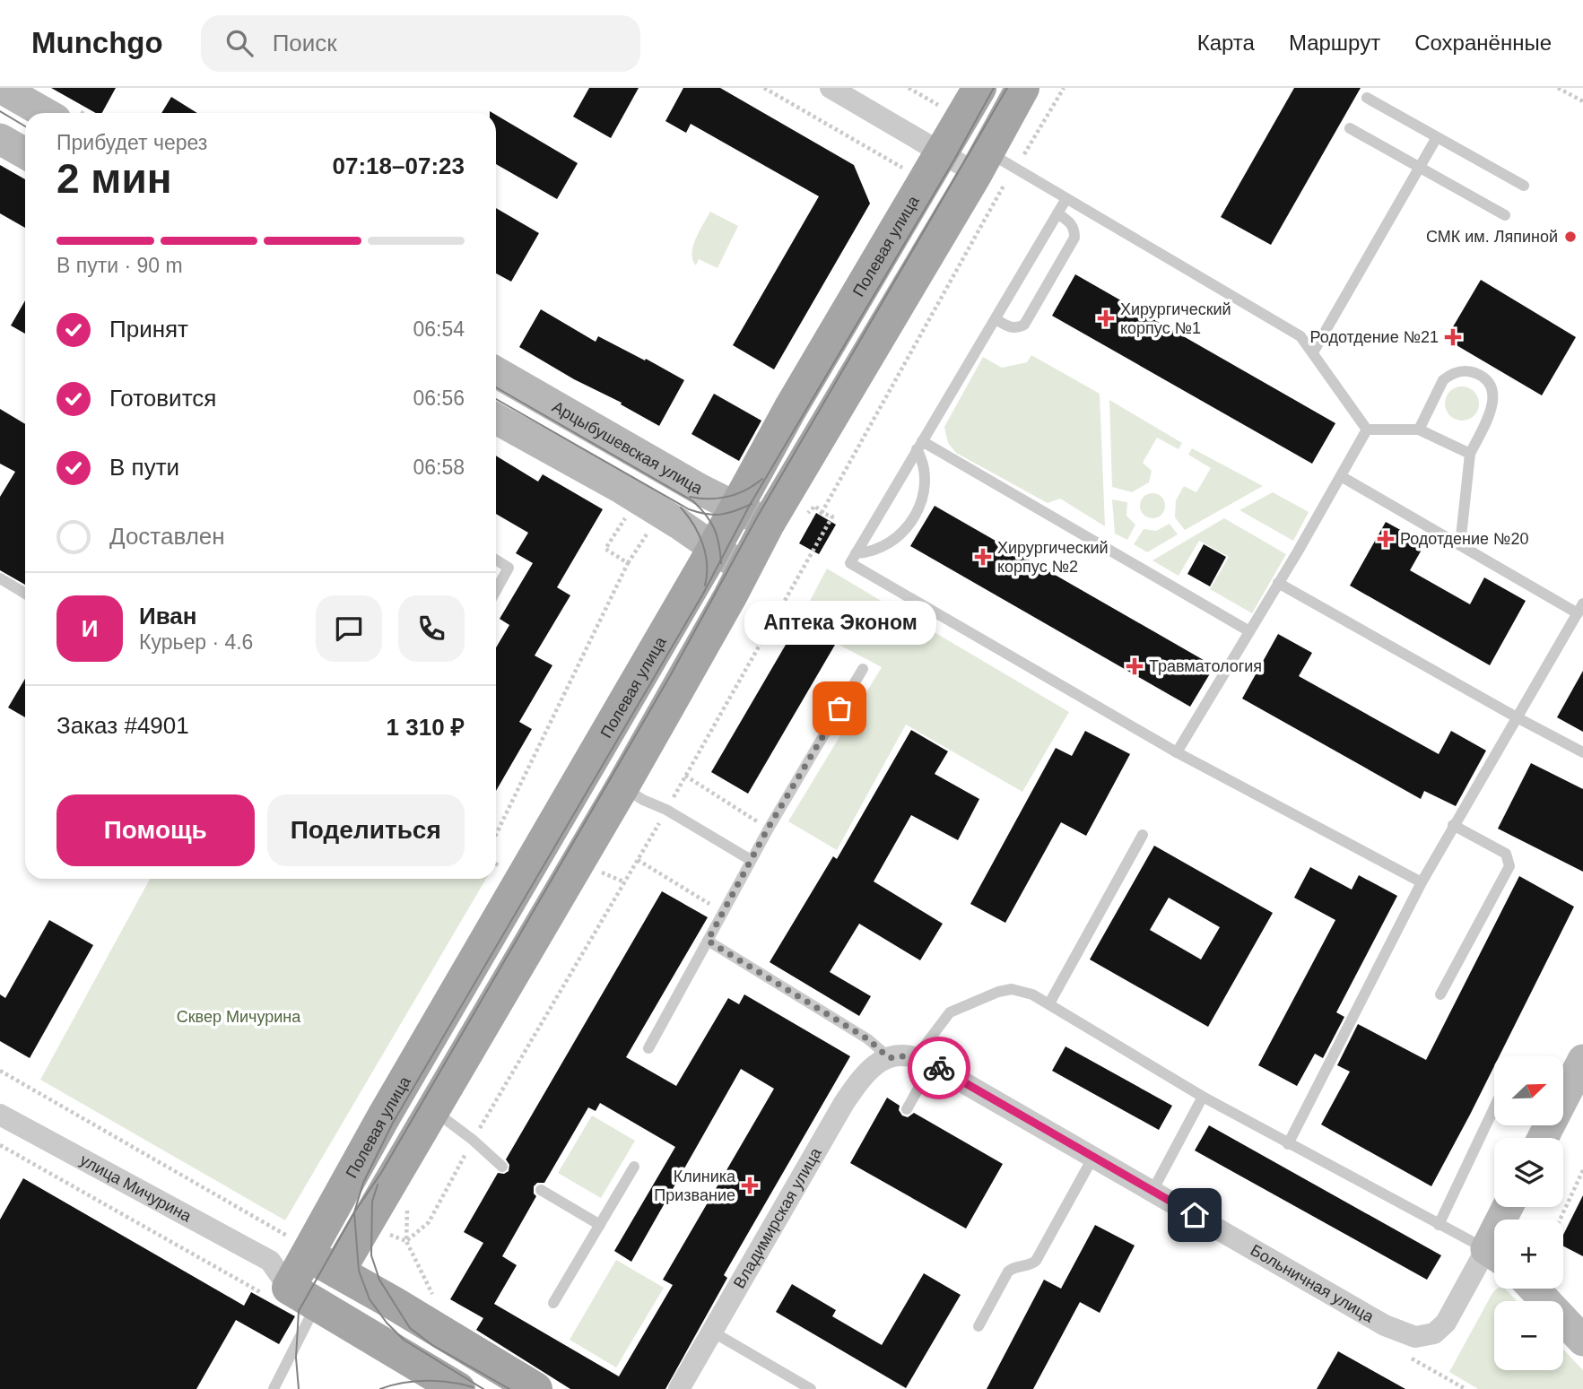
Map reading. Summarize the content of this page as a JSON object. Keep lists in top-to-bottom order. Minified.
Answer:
{"streets":{"main road":["Полевая улица","Арцыбушевская улица","улица Мичурина"],"street":["Владимирская улица","Больничная улица"]},"crossings":[["Полевая улица","Арцыбушевская улица"],["Полевая улица","улица Мичурина"]],"parks":["Сквер Мичурина"],"places":{"other":["СМК им. Ляпиной","Аптека Эконом"],"health":["Хирургический корпус №1","Родотдение №21","Родотдение №20","Хирургический корпус №2","Травматология","Клиника Призвание"]},"north":"top right","page":{"header":"Munchgo","search":"Поиск","nav":["Карта","Маршрут","Сохранённые"],"heading":["2 мин","Прибудет через","07:18–07:23"],"panel":["Иван","Курьер · 4.6","Заказ #4901","1 310 ₽"],"bar":"В пути · 90 m","list":[["Принят","06:54"],["Готовится","06:56"],["В пути","06:58"],"Доставлен"],"round":"И","bubble":"Аптека Эконом","buttons":["Помощь","Поделиться"],"map_buttons":["+","−"]}}
